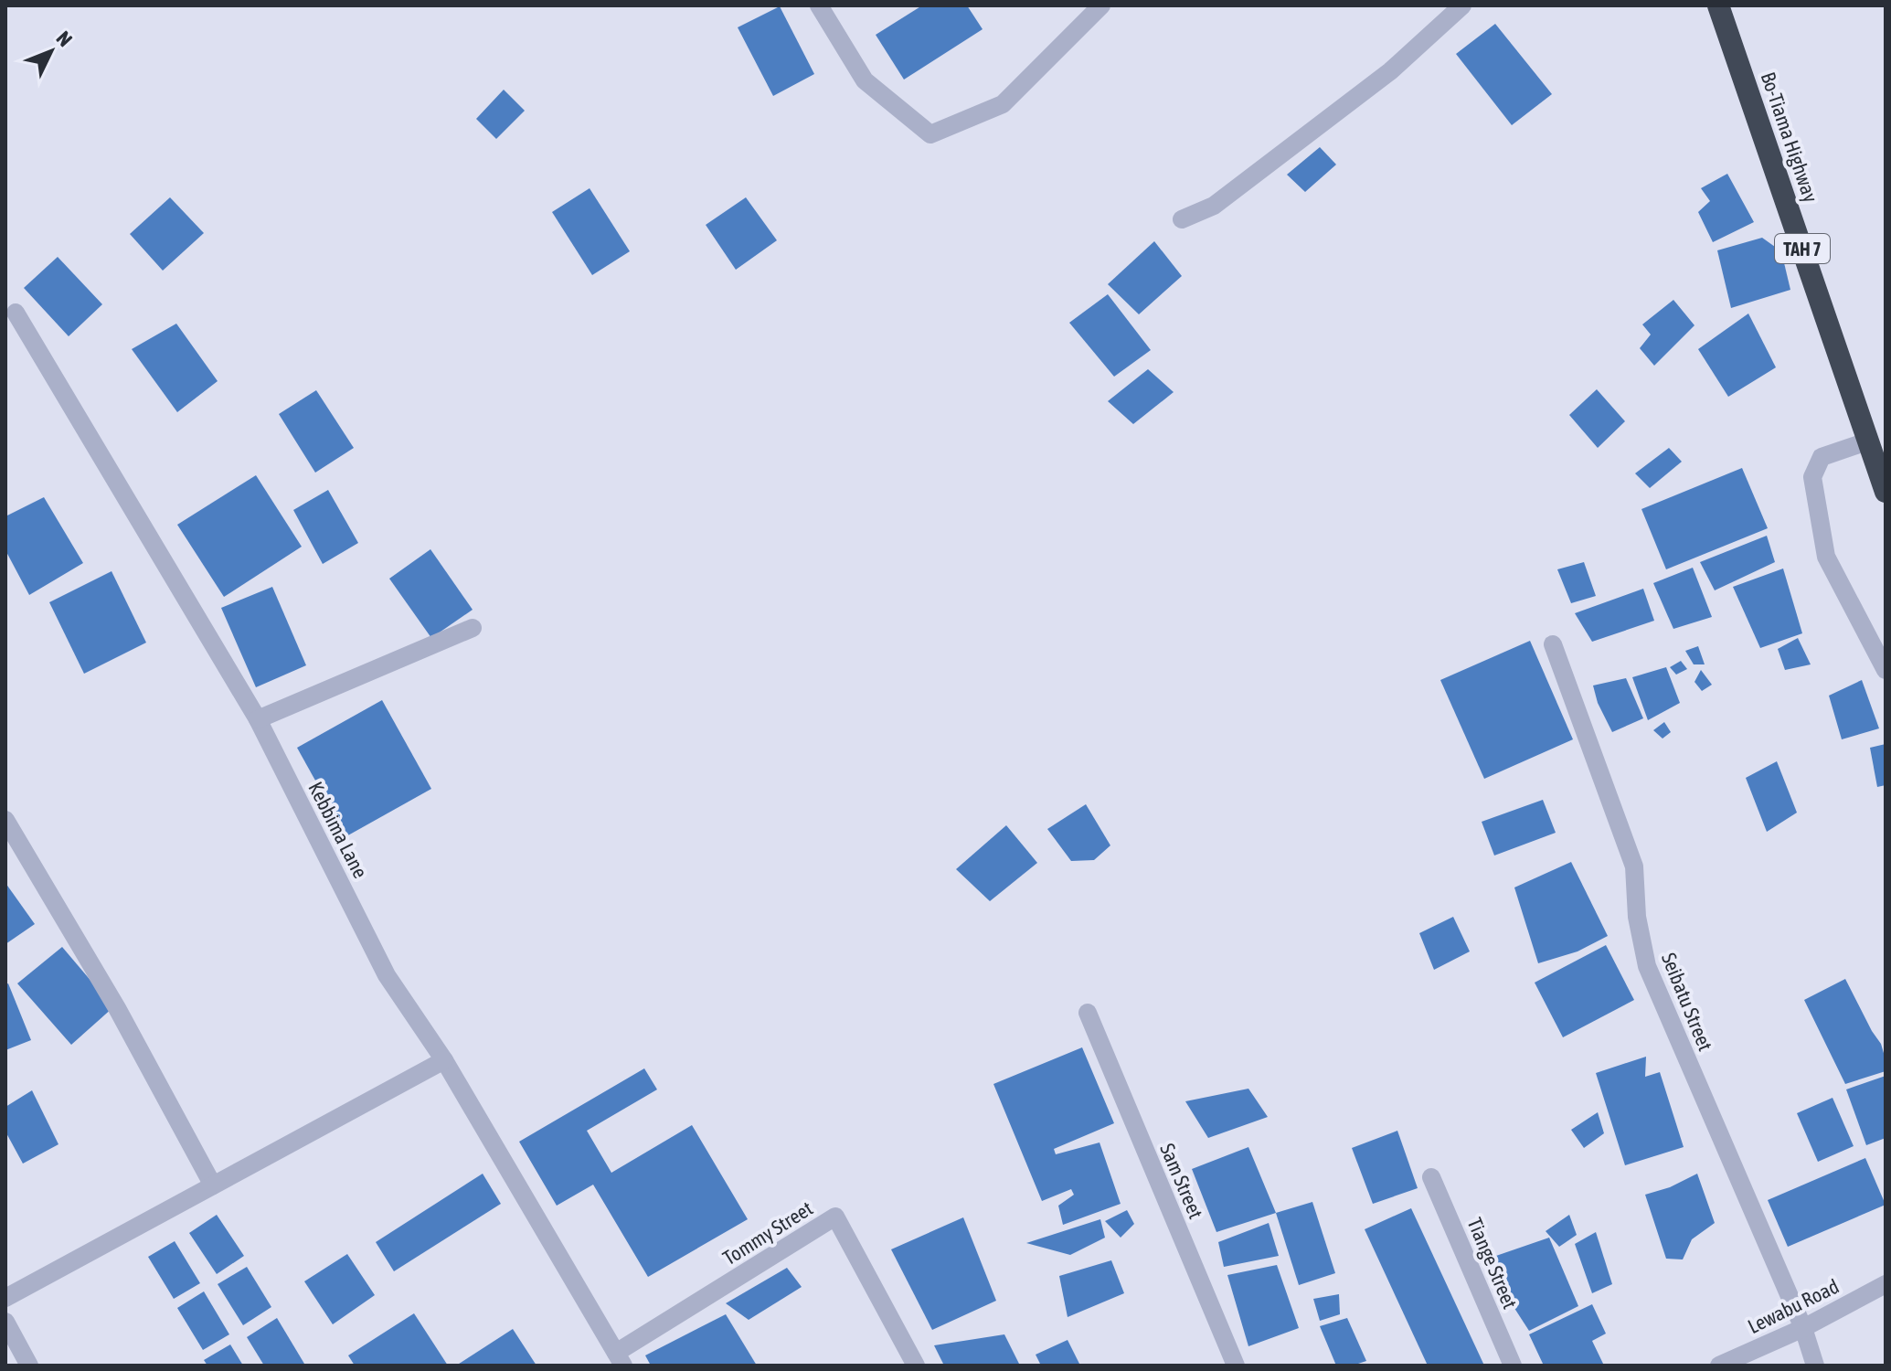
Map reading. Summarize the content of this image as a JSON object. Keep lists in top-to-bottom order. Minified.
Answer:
{"streets":{"highway":["Bo-Tiama Highway","TAH 7"],"street":["Kebbima Lane","Seibatu Street","Sam Street","Tommy Street","Tiange Street","Lewabu Road"]},"crossings":[["Kebbima Lane","Tommy Street"],["Seibatu Street","Lewabu Road"]],"north":"top right"}
